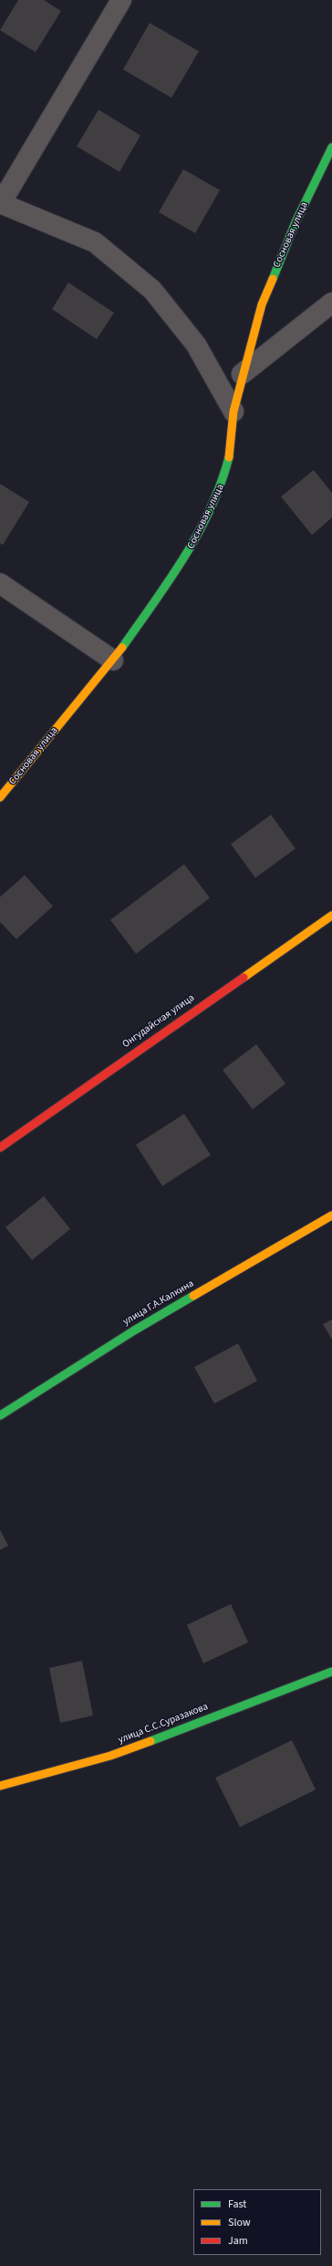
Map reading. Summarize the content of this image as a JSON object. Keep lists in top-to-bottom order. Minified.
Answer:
{"streets":{"street":["Сосновая улица","Онгудайская улица","улица Г.А.Калкина","улица С.С.Суразакова"]},"legend":["Fast","Slow","Jam"]}
